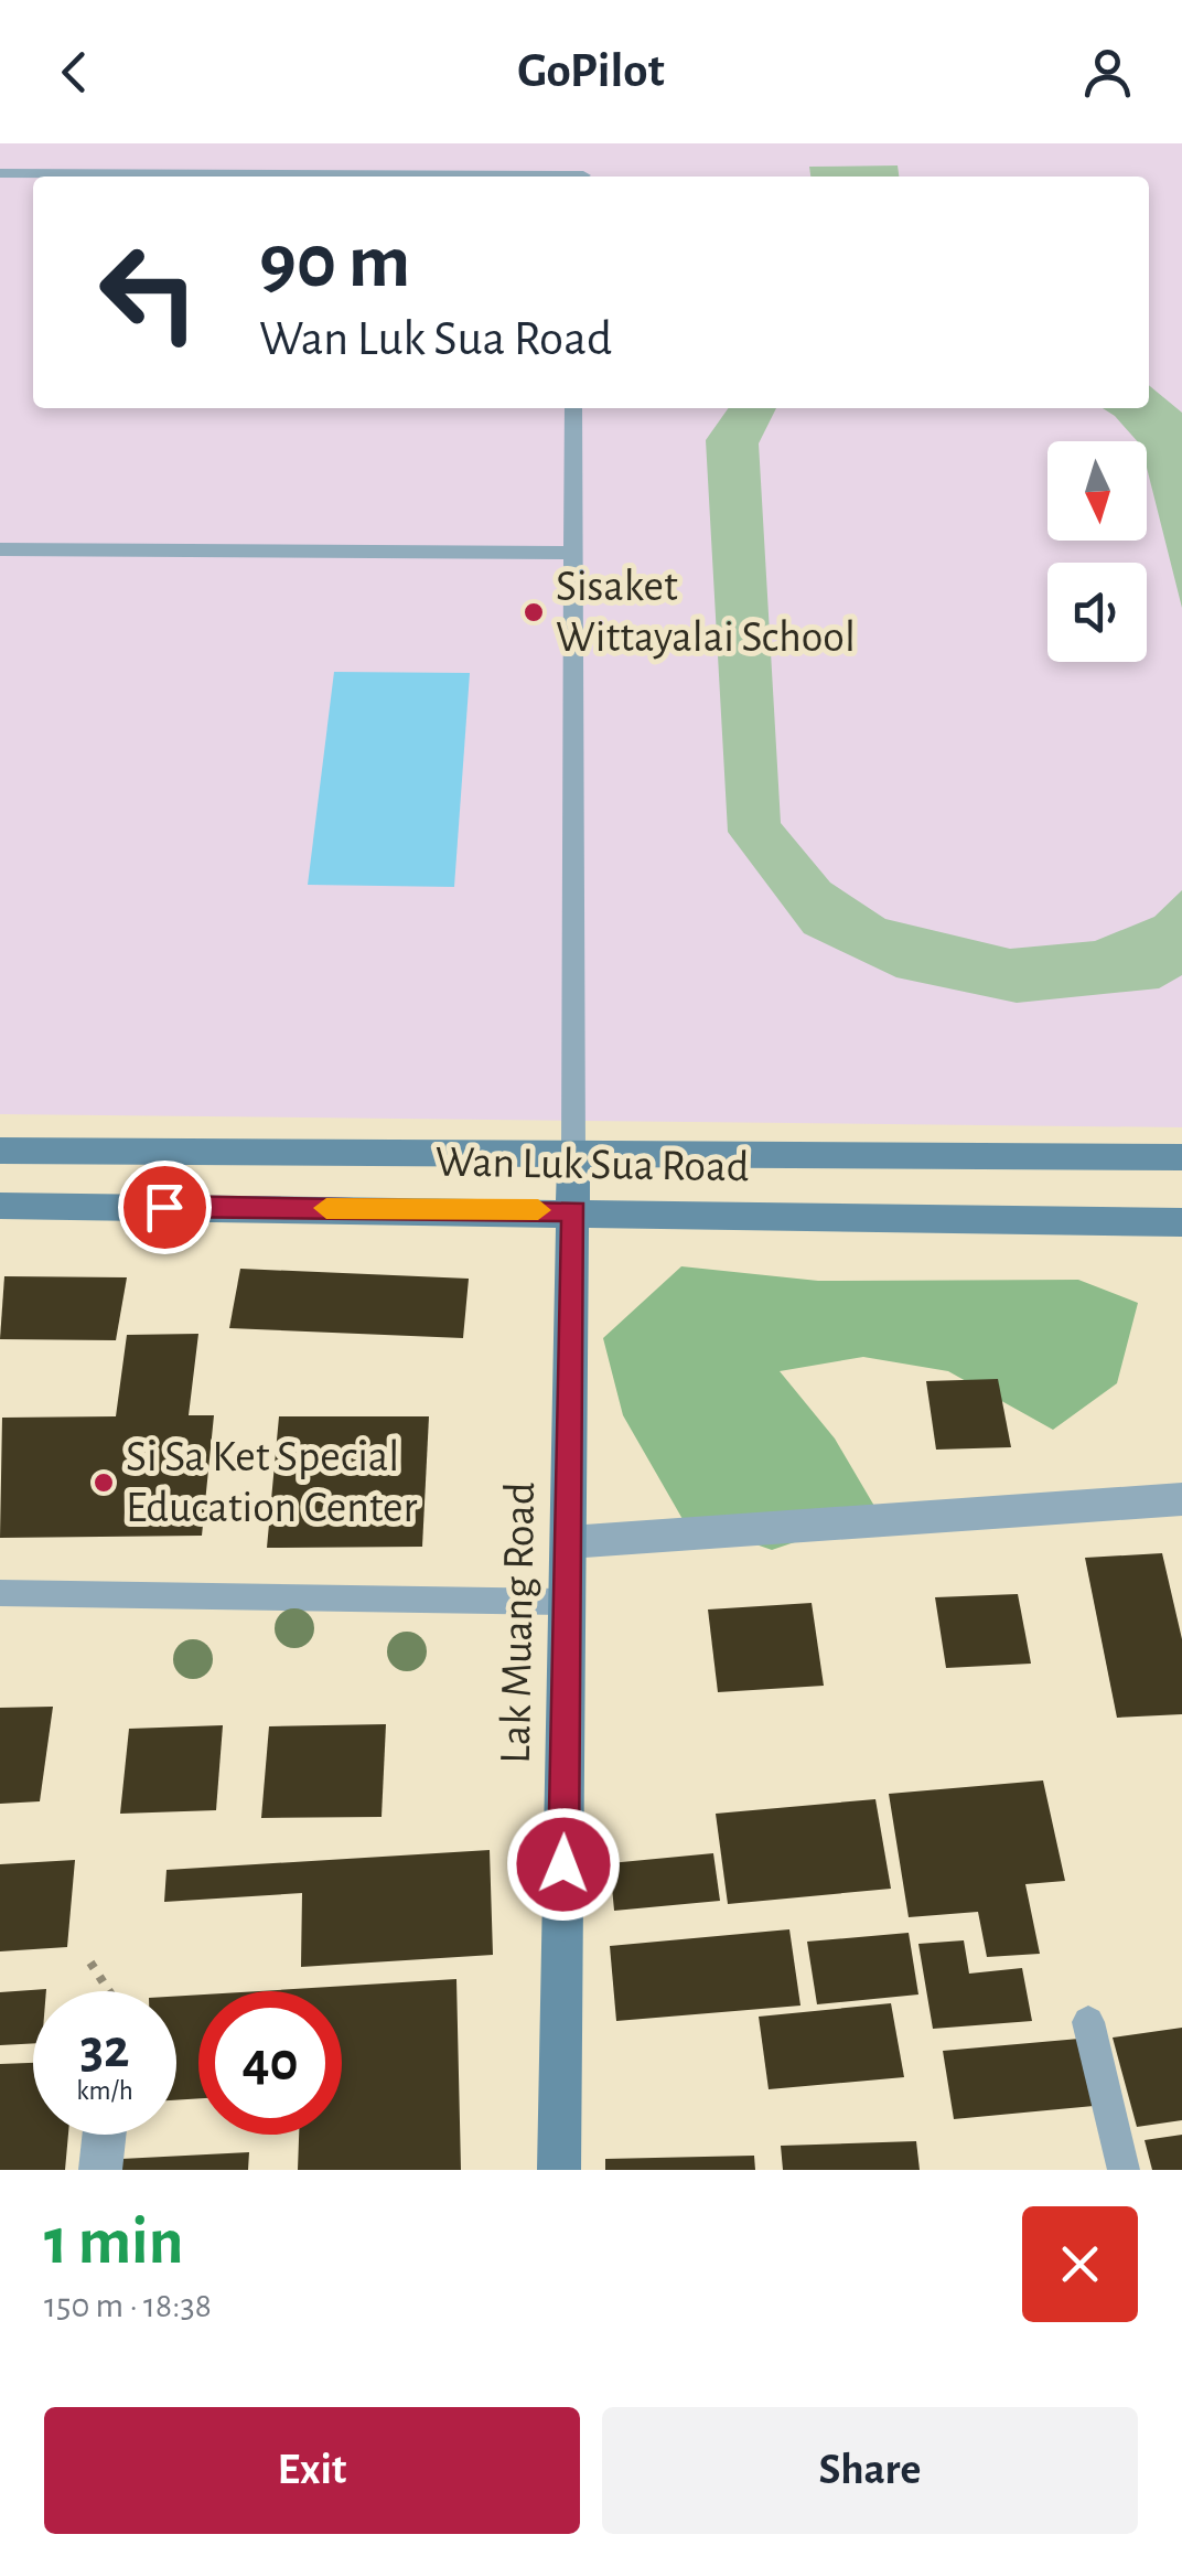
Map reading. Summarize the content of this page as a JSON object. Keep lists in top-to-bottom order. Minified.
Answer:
{"streets":{"street":["Wan Luk Sua Road","Lak Muang Road"]},"crossings":[["Wan Luk Sua Road","Lak Muang Road"]],"places":["Sisaket Wittayalai School","Si Sa Ket Special Education Center"],"north":"bottom","page":{"header":"GoPilot","turn":["90 m","Wan Luk Sua Road"],"speed":"32 km/h","limit":"40","heading":["1 min","150 m · 18:38"],"buttons":["Exit","Share"]}}
